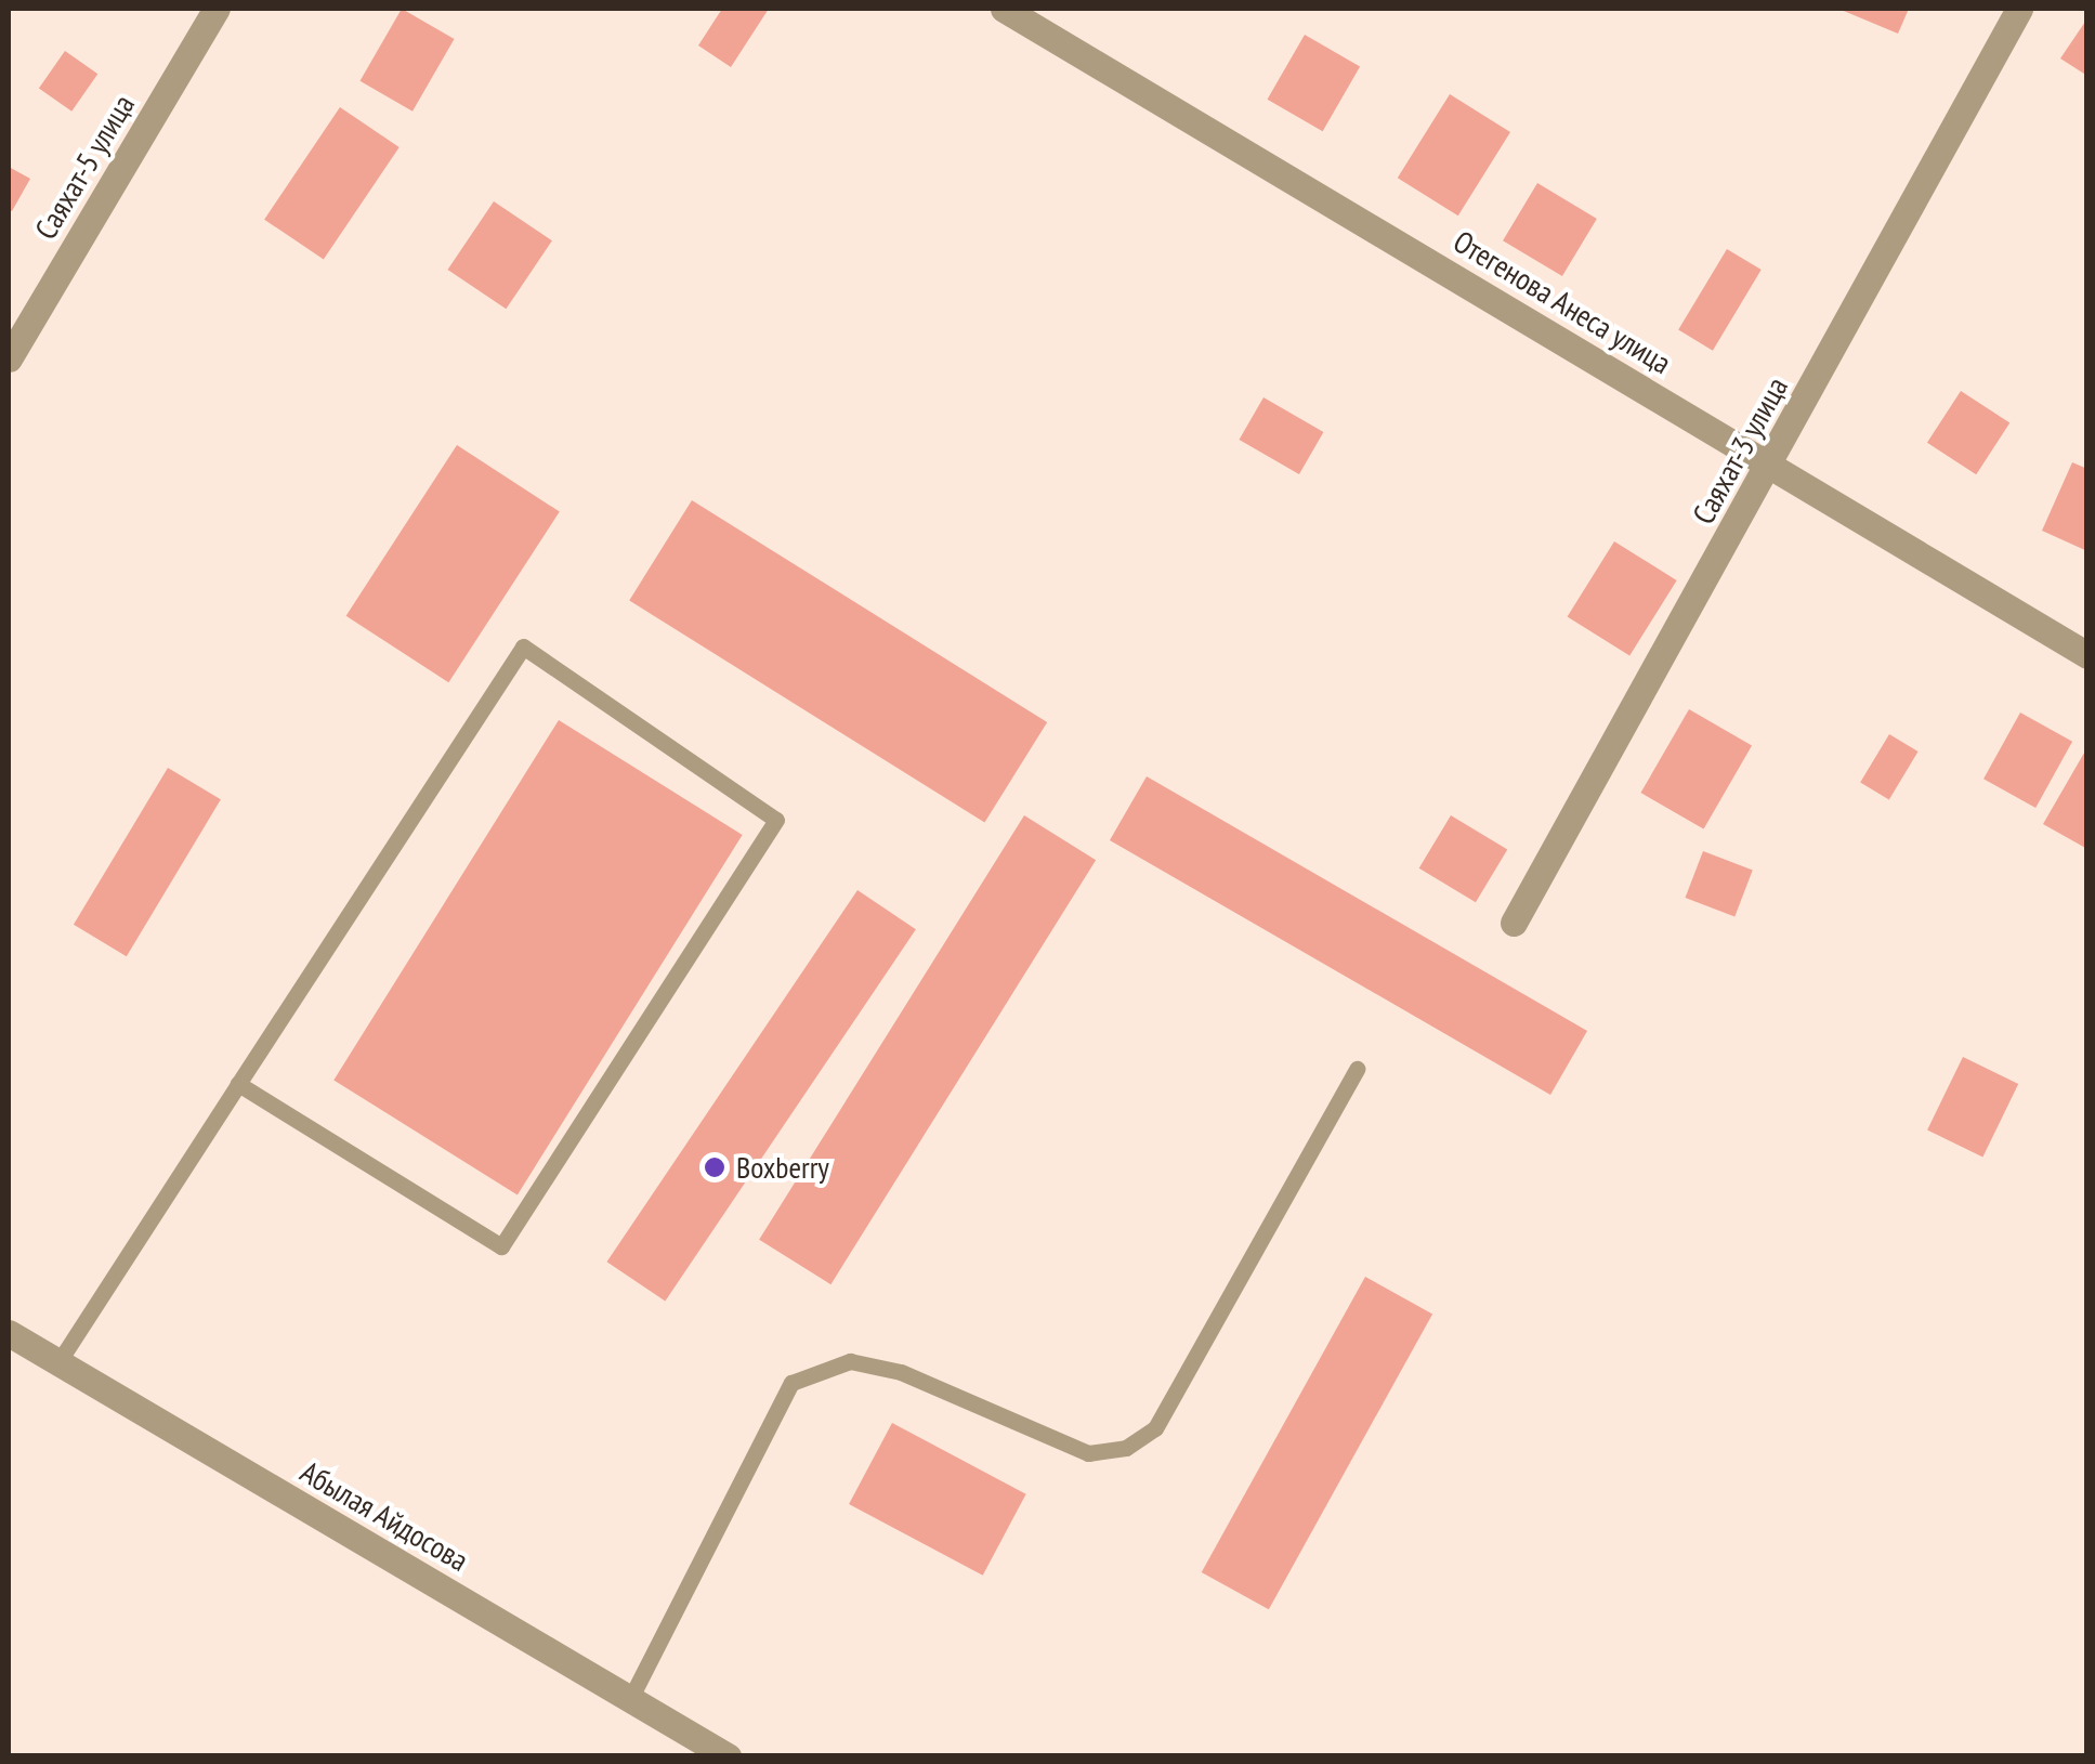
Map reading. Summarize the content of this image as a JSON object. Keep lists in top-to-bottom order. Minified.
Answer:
{"streets":{"street":["Саяхат-5 улица","Отегенова Анеса улица","Саяхат-3 улица","Абылая Айдосова"]},"crossings":[["Отегенова Анеса улица","Саяхат-3 улица"]],"places":["Boxberry"]}
